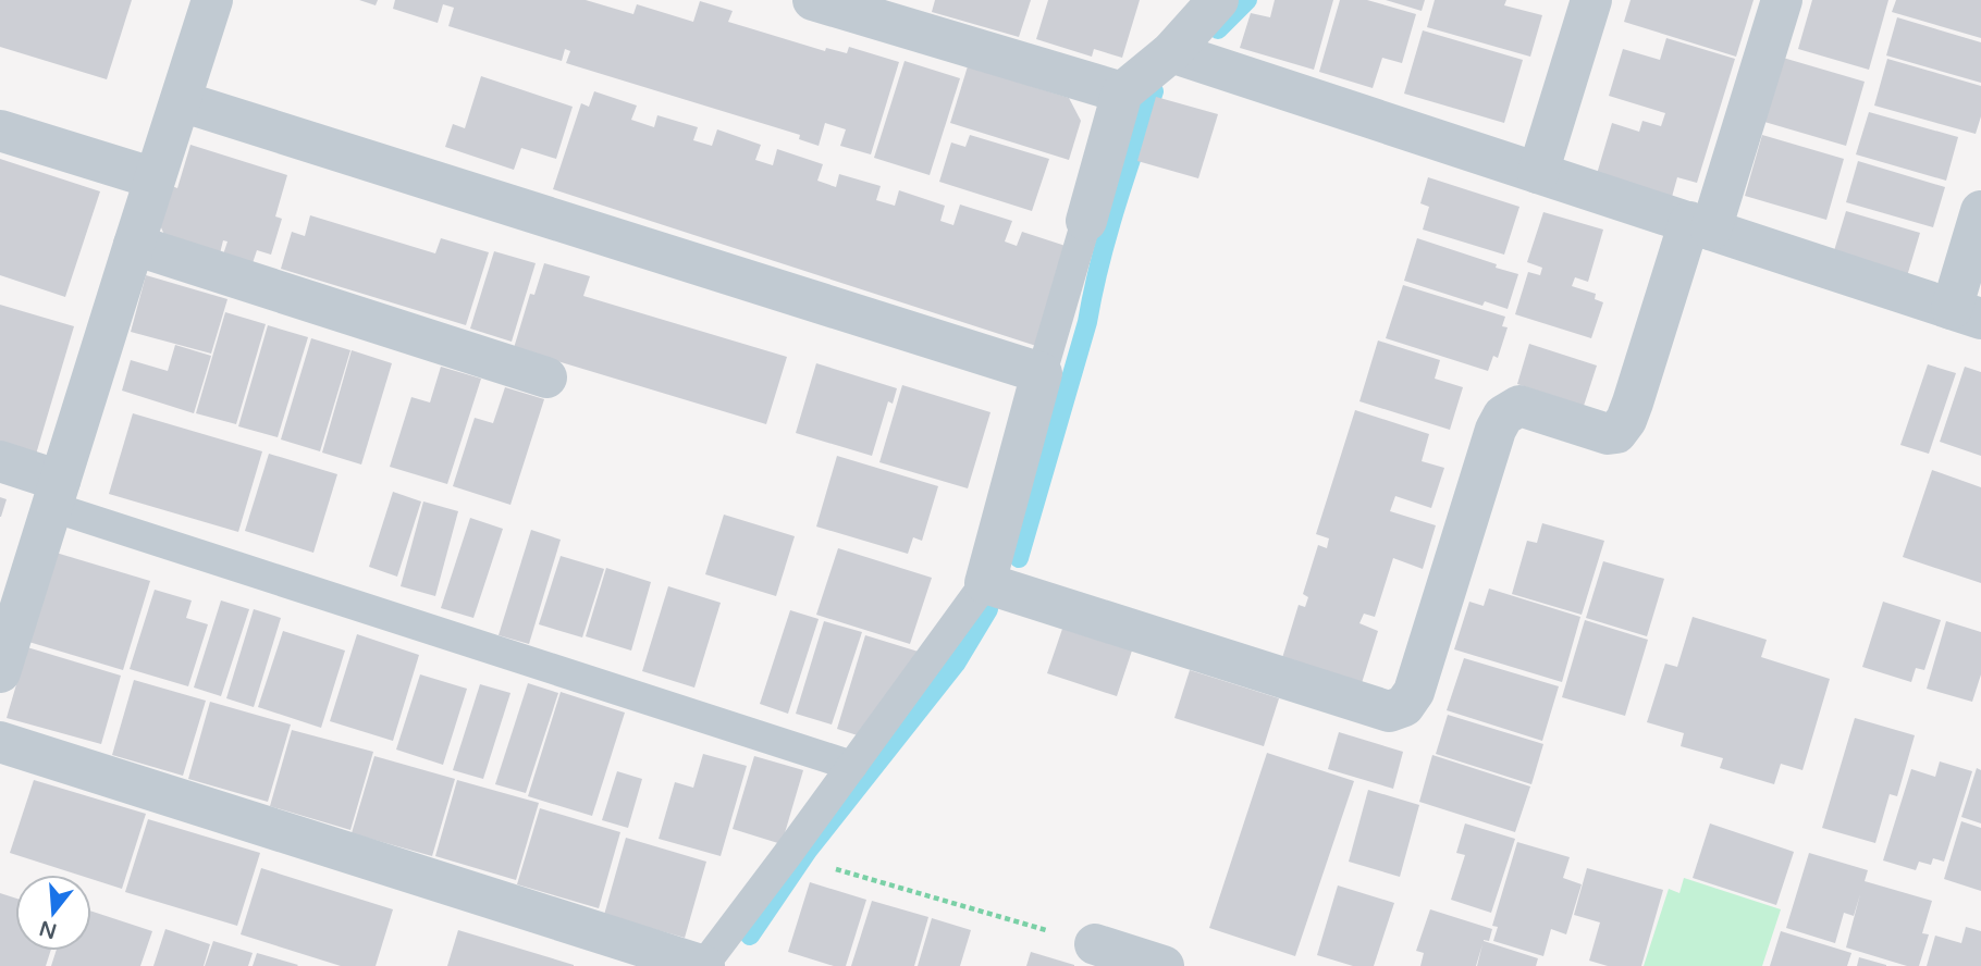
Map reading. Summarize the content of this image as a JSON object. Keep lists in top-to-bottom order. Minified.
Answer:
{"north":"bottom"}
